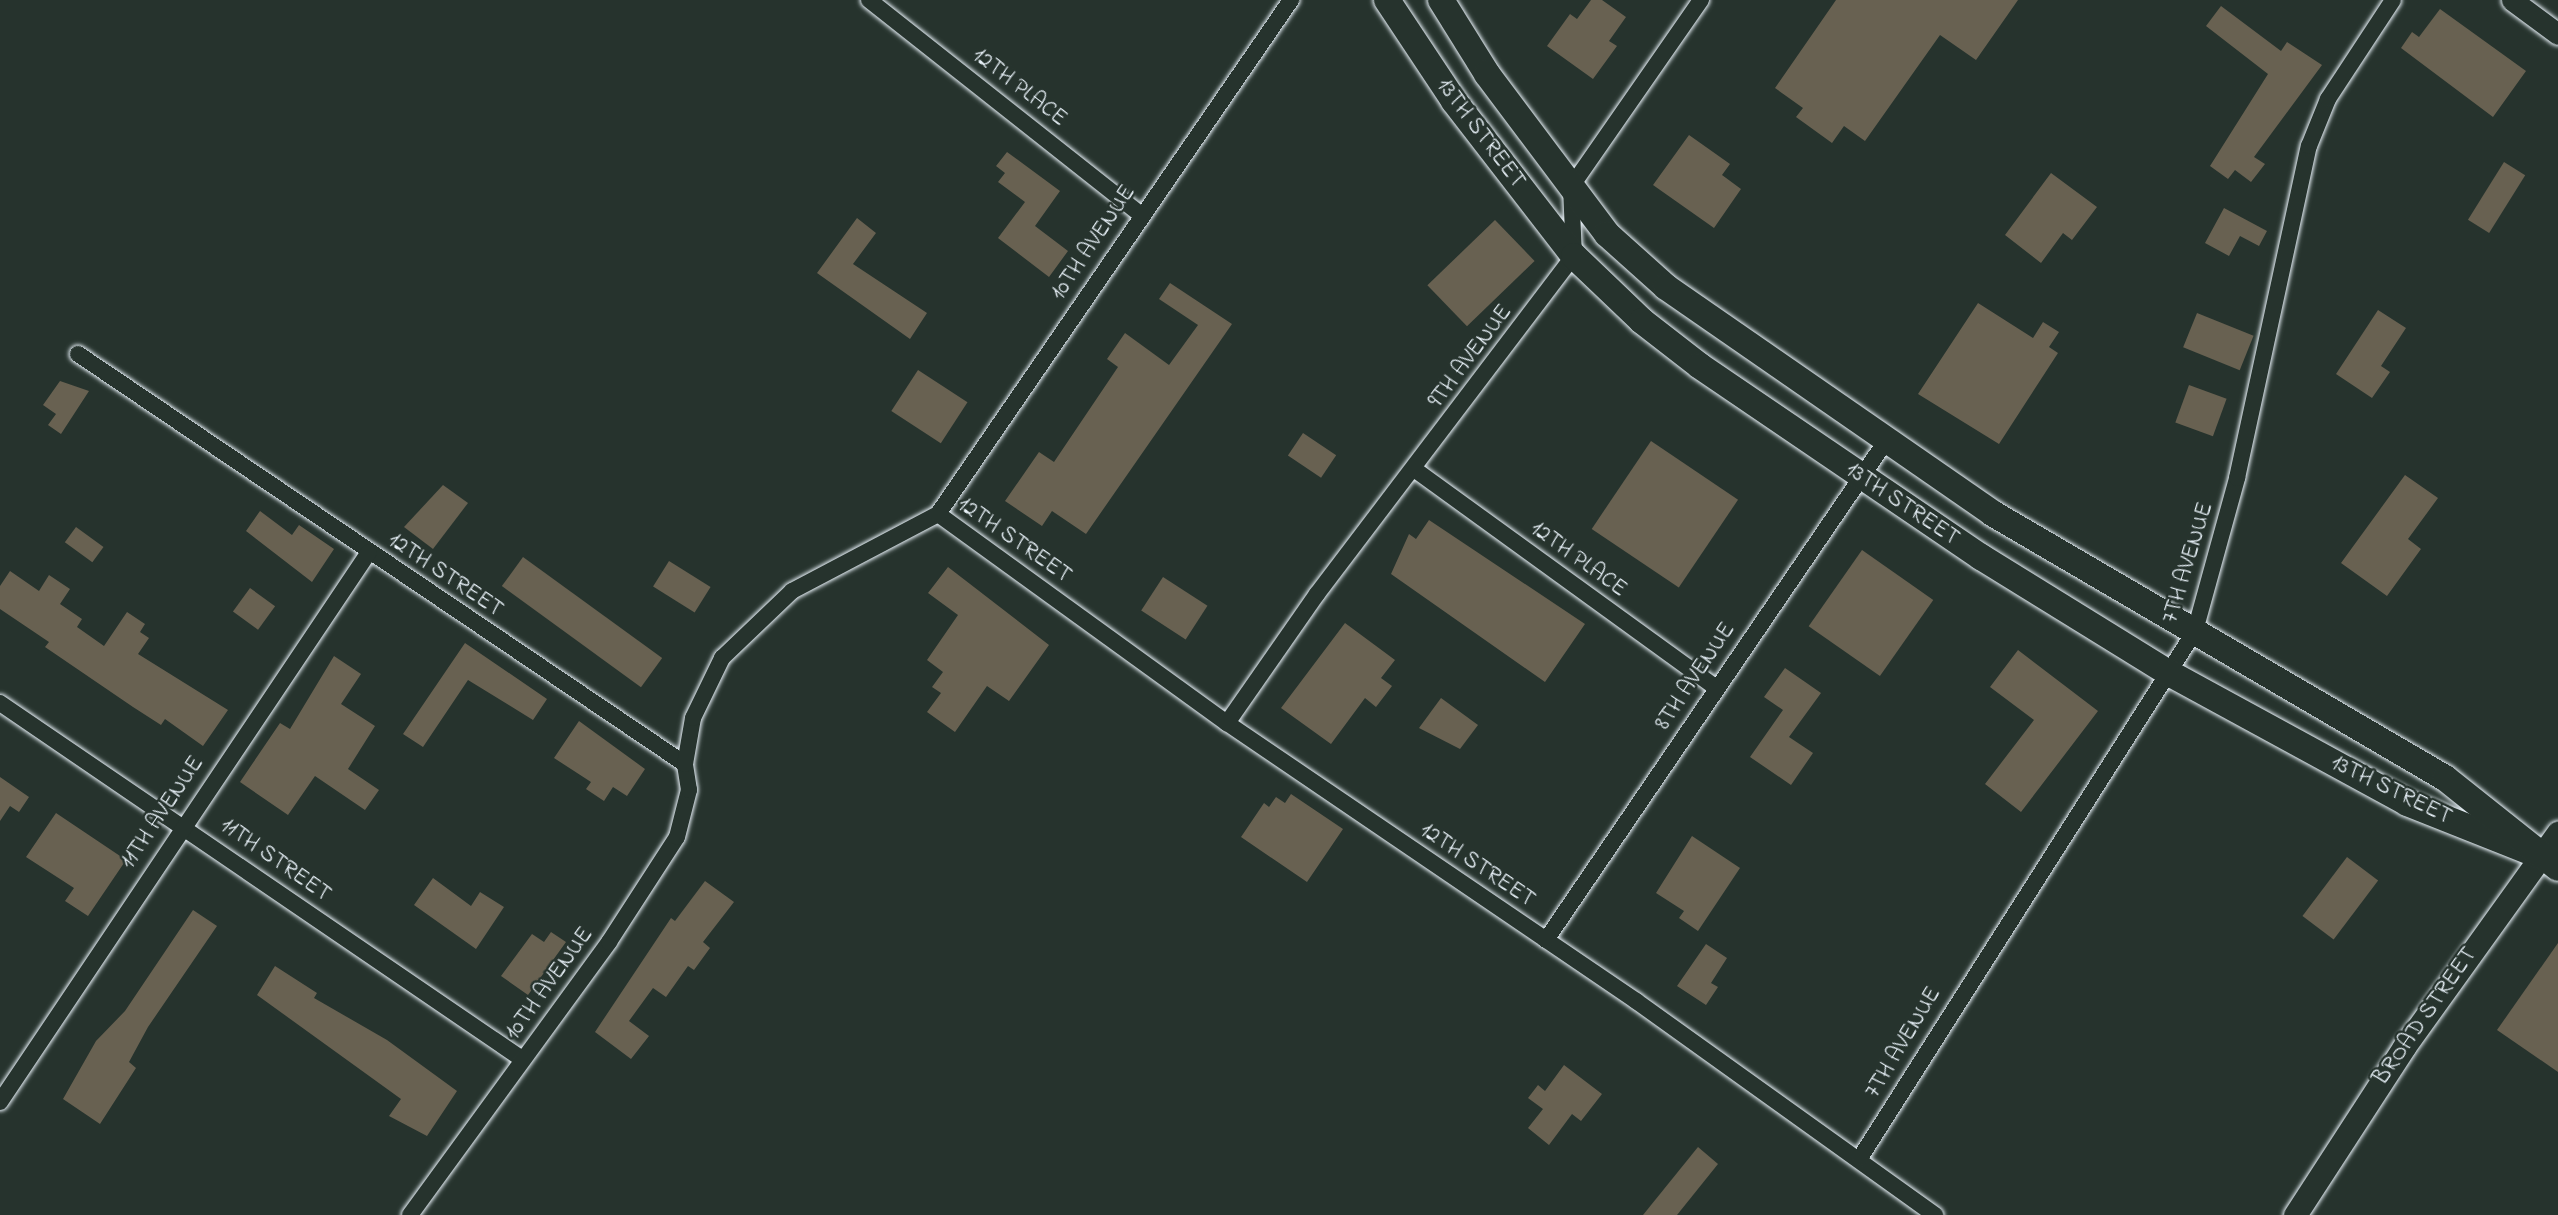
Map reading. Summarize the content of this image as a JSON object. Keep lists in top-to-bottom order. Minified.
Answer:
{"streets":{"main road":["13TH STREET","BROAD STREET"],"street":["12TH PLACE","10TH AVENUE","9TH AVENUE","12TH STREET","7TH AVENUE","8TH AVENUE","11TH AVENUE","11TH STREET"]},"crossings":[["12TH PLACE","10TH AVENUE"],["12TH PLACE","9TH AVENUE"],["12TH PLACE","8TH AVENUE"],["13TH STREET","9TH AVENUE"],["13TH STREET","7TH AVENUE"],["13TH STREET","8TH AVENUE"],["13TH STREET","BROAD STREET"],["10TH AVENUE","12TH STREET"],["10TH AVENUE","11TH STREET"],["9TH AVENUE","12TH STREET"],["12TH STREET","7TH AVENUE"],["12TH STREET","8TH AVENUE"],["12TH STREET","11TH AVENUE"],["11TH AVENUE","11TH STREET"]]}
